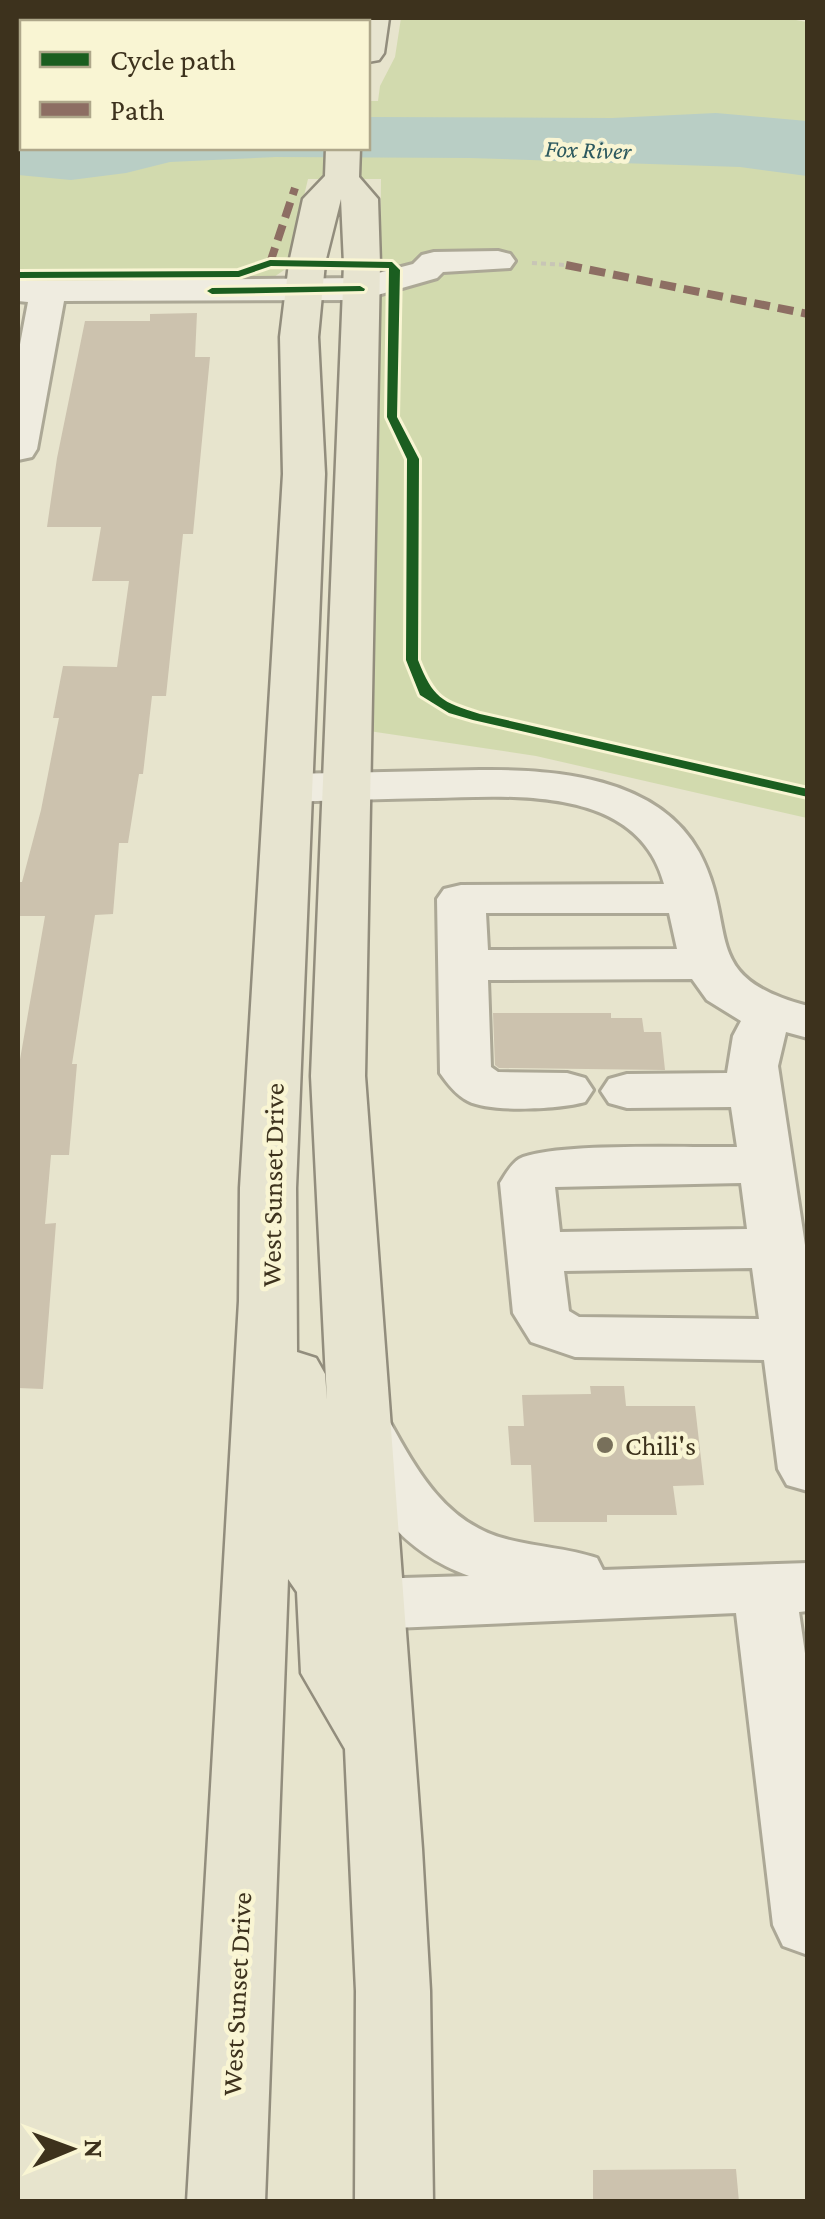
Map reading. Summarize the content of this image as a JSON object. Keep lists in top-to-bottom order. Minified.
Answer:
{"streets":{"main road":["West Sunset Drive"]},"water":["Fox River"],"places":["Chili's"],"legend":["Cycle path","Path"],"north":"right"}
